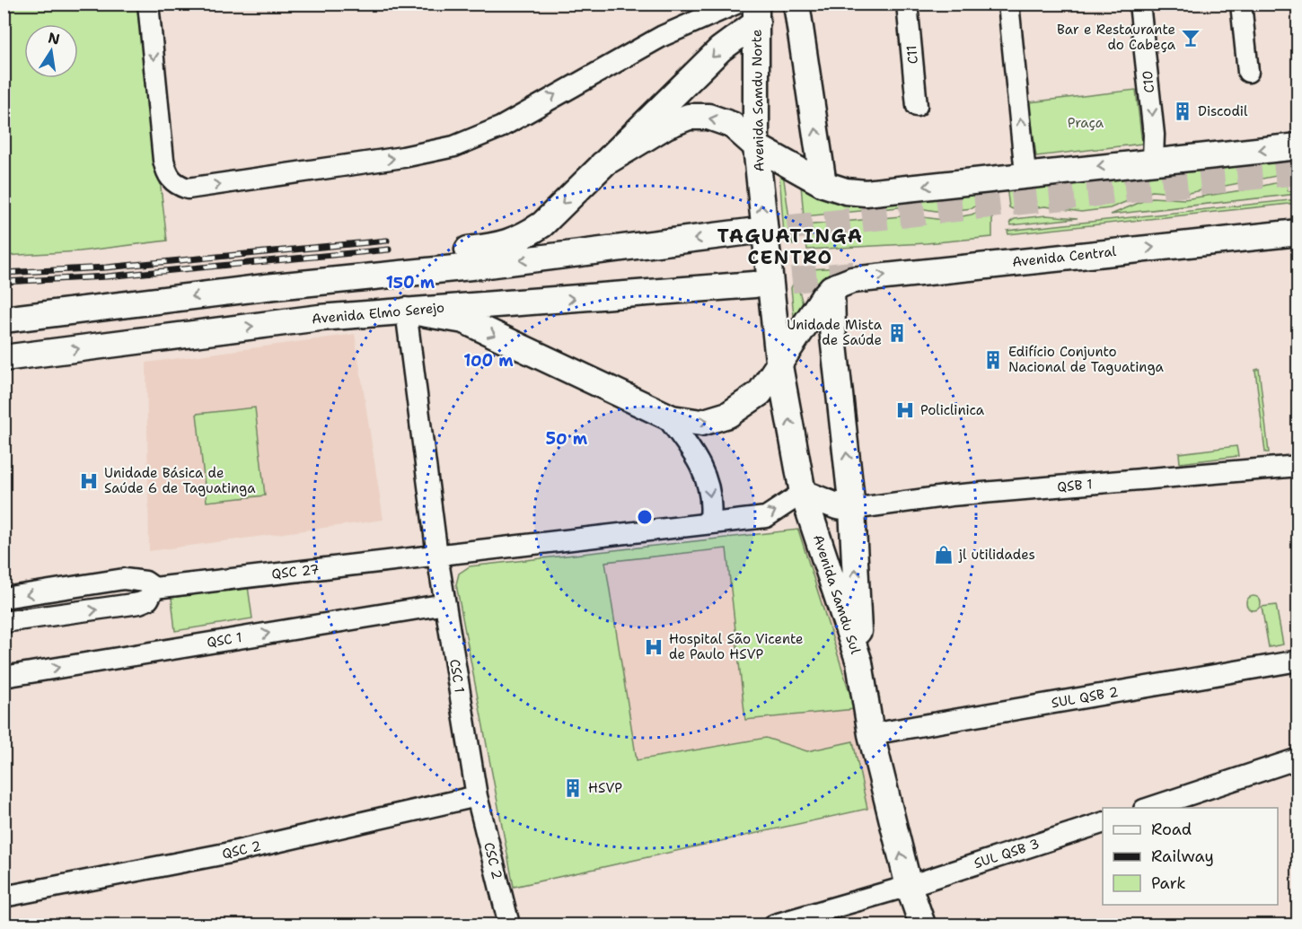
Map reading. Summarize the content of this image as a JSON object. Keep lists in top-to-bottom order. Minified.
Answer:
{"streets":{"main road":["Avenida Samdu Norte","Avenida Central","Avenida Elmo Serejo","Avenida Samdu Sul"],"street":["C11","C10","QSB 1","QSC 27","QSC 1","CSC 1","SUL QSB 2","QSC 2","SUL QSB 3","CSC 2"]},"crossings":[["Avenida Samdu Norte","Avenida Samdu Sul"],["Avenida Elmo Serejo","CSC 1"],["QSC 27","Avenida Samdu Sul"],["QSC 27","CSC 1"],["Avenida Samdu Sul","SUL QSB 2"],["Avenida Samdu Sul","SUL QSB 3"],["QSC 1","CSC 1"],["CSC 1","QSC 2"],["CSC 1","CSC 2"],["QSC 2","CSC 2"]],"districts":["TAGUATINGA CENTRO"],"parks":["Praça"],"places":{"bar":["Bar e Restaurante do Cabeça"],"building":["Discodil","Unidade Mista de Saúde","Edifício Conjunto Nacional de Taguatinga","HSVP"],"hospital":["Policlinica","Unidade Básica de Saúde 6 de Taguatinga","Hospital São Vicente de Paulo HSVP"],"shop":["jl utilidades"]},"legend":["Road","Railway","Park"],"north":"top","rings":["150 m","100 m","50 m"]}
